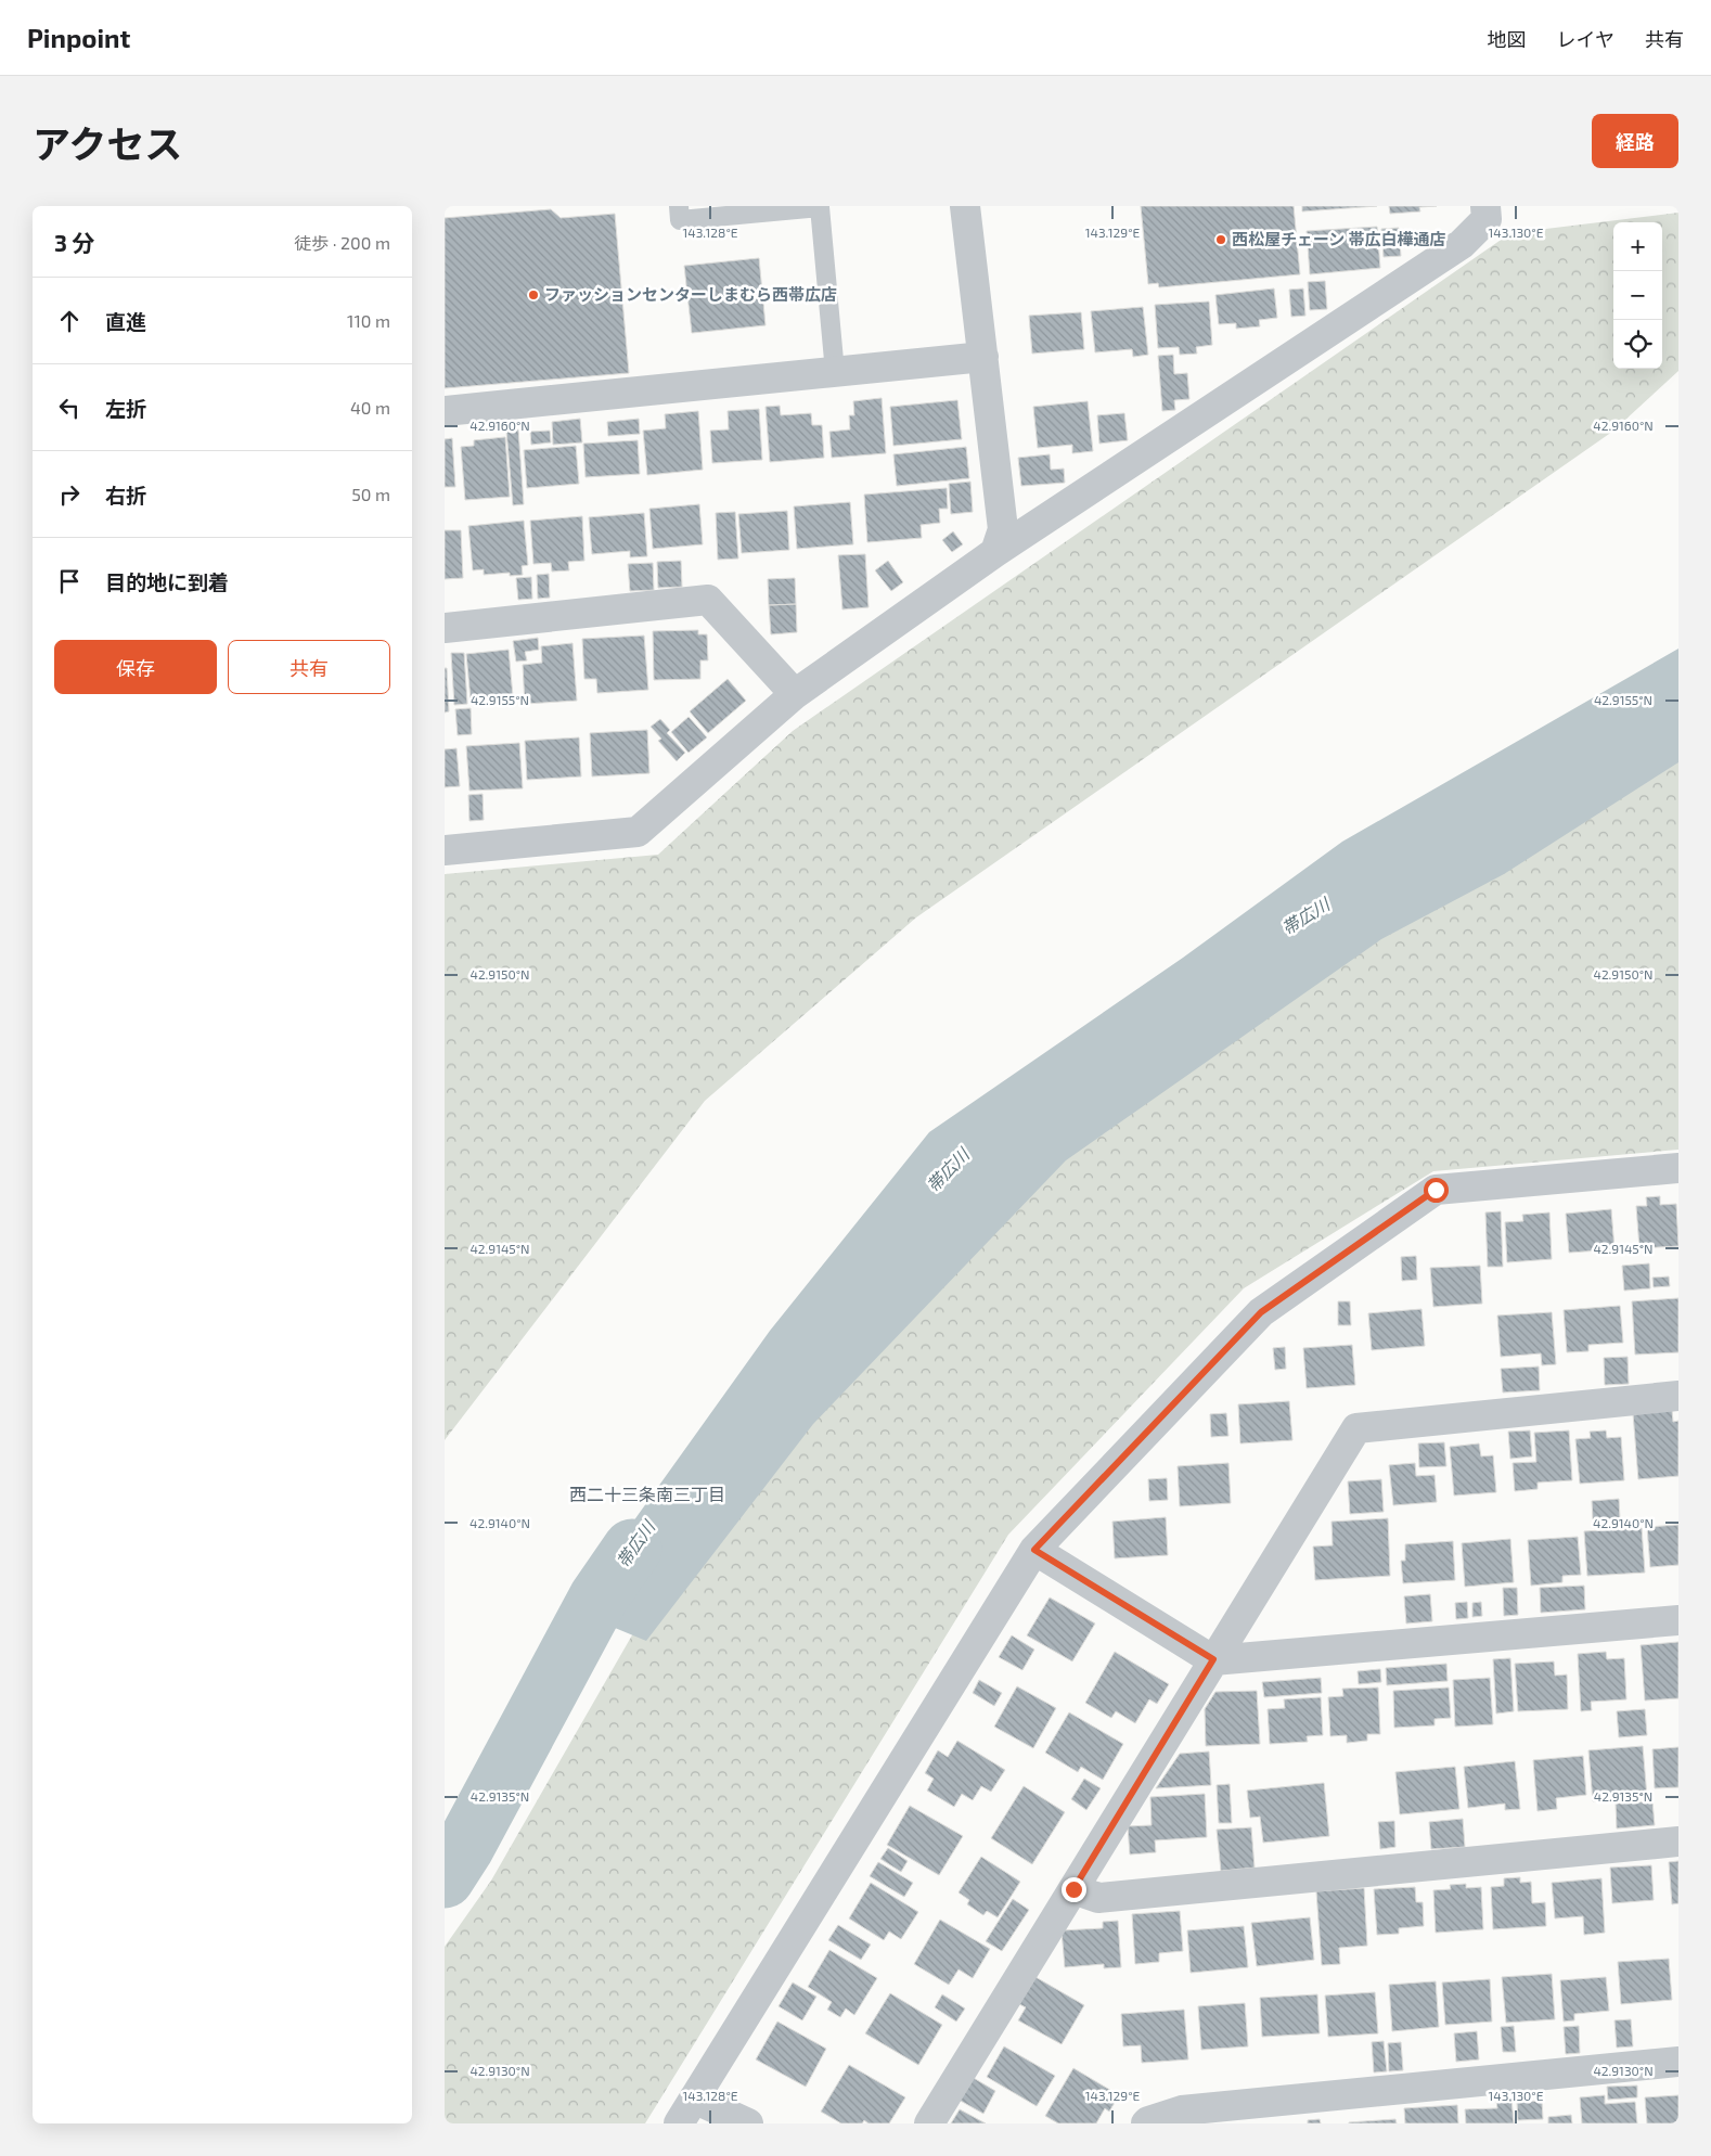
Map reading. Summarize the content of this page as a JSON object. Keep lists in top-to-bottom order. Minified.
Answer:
{"districts":["西二十三条南三丁目"],"water":["帯広川"],"places":["西松屋チェーン 帯広白樺通店","ファッションセンターしまむら西帯広店"],"page":{"header":"Pinpoint","nav":["地図","レイヤ","共有"],"title":"アクセス","buttons":["経路",["保存","共有"]],"heading":["3 分","徒歩 · 200 m"],"map_buttons":["+","−"],"list":[["直進","110 m"],["左折","40 m"],["右折","50 m"],"目的地に到着"]},"coordinates":["143.128°E","143.129°E","143.130°E","42.9160°N","42.9155°N","42.9150°N","42.9145°N","42.9140°N","42.9135°N","42.9130°N"]}
